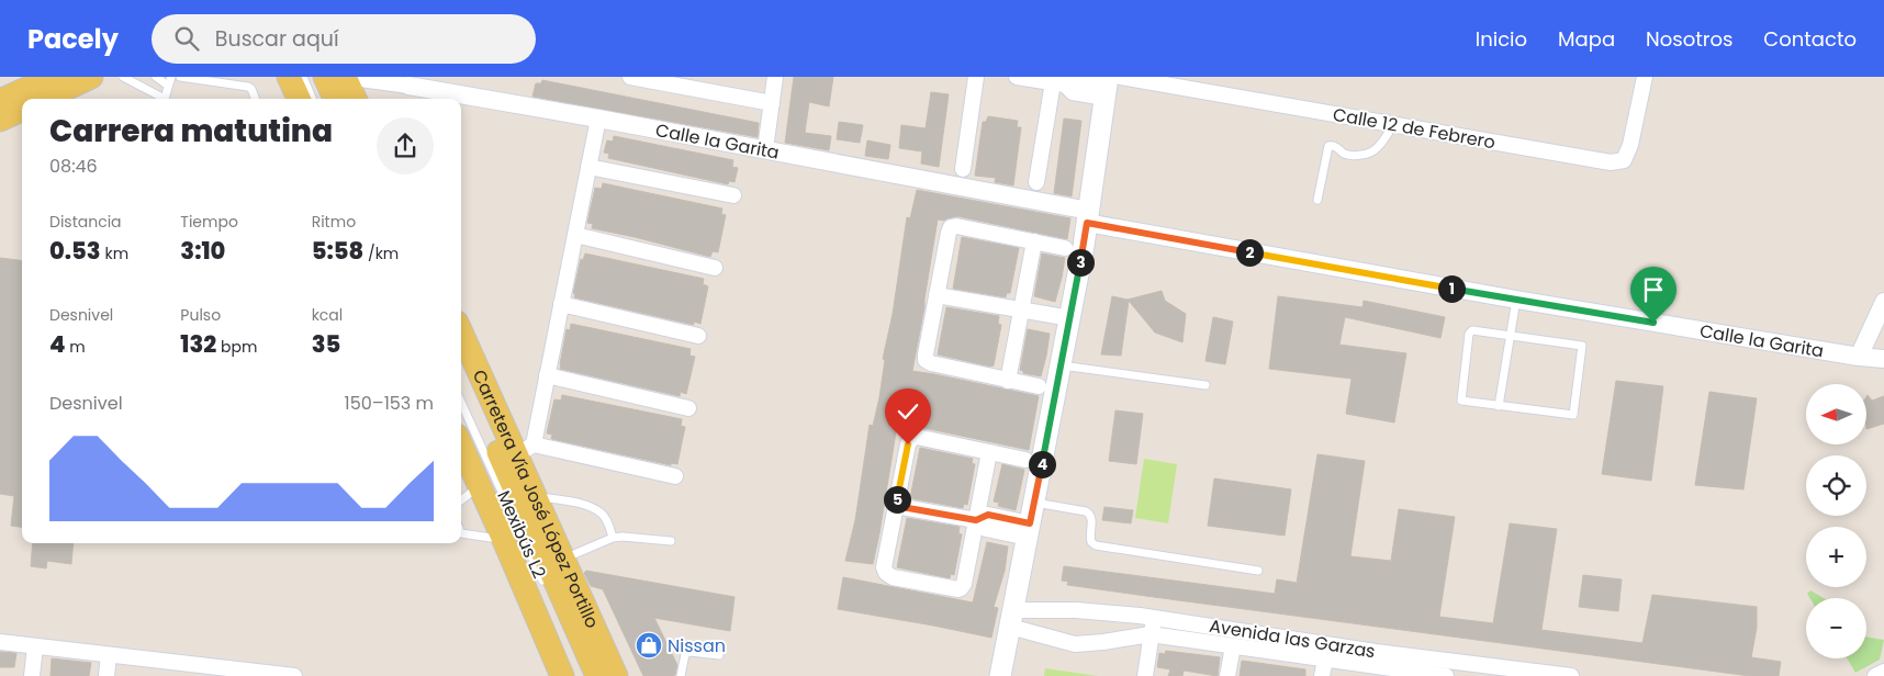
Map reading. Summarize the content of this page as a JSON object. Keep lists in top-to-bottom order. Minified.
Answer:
{"streets":{"main road":["Carretera Vía José López Portillo"],"street":["Calle 12 de Febrero","Calle la Garita","Avenida las Garzas"],"lane":["Mexibús L2"]},"places":{"shop":["Nissan"]},"north":"left","page":{"header":"Pacely","search":"Buscar aquí","nav":["Inicio","Mapa","Nosotros","Contacto"],"heading":["Carrera matutina","08:46"],"stats":[["Distancia","0.53 km"],["Tiempo","3:10"],["Ritmo","5:58 /km"],["Desnivel","4 m"],["Pulso","132 bpm"],["kcal","35"]],"pins":["2","3","1","4","5"],"chart":["Desnivel","150–153 m"],"map_buttons":["+","−"]}}
